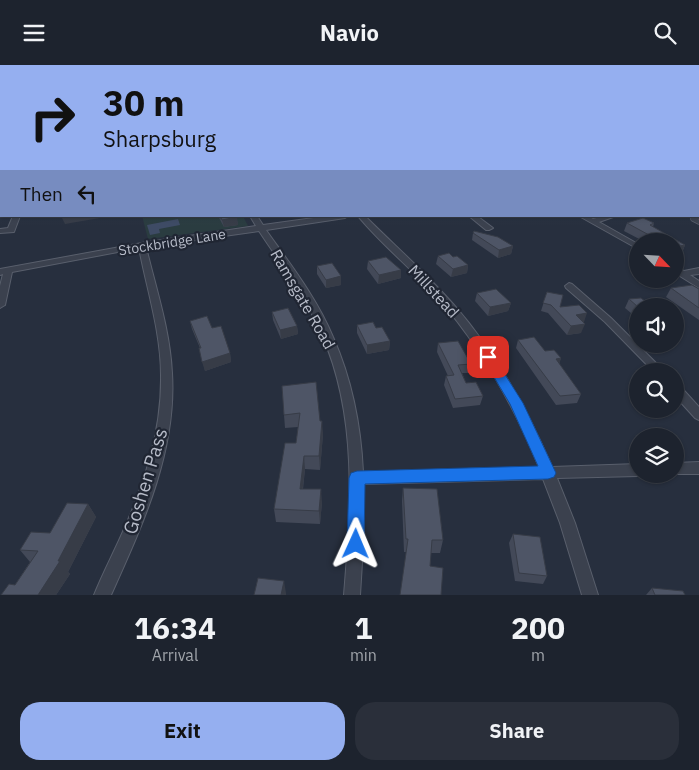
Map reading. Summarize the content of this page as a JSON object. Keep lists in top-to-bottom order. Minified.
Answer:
{"streets":{"street":["Stockbridge Lane","Millstead","Ramsgate Road","Goshen Pass"]},"crossings":[["Stockbridge Lane","Ramsgate Road"],["Stockbridge Lane","Goshen Pass"]],"north":"bottom right","page":{"header":"Navio","turn":["30 m","Sharpsburg"],"then":"Then","eta":["16:34","Arrival","1","min","200","m"],"buttons":["Exit","Share"]}}
